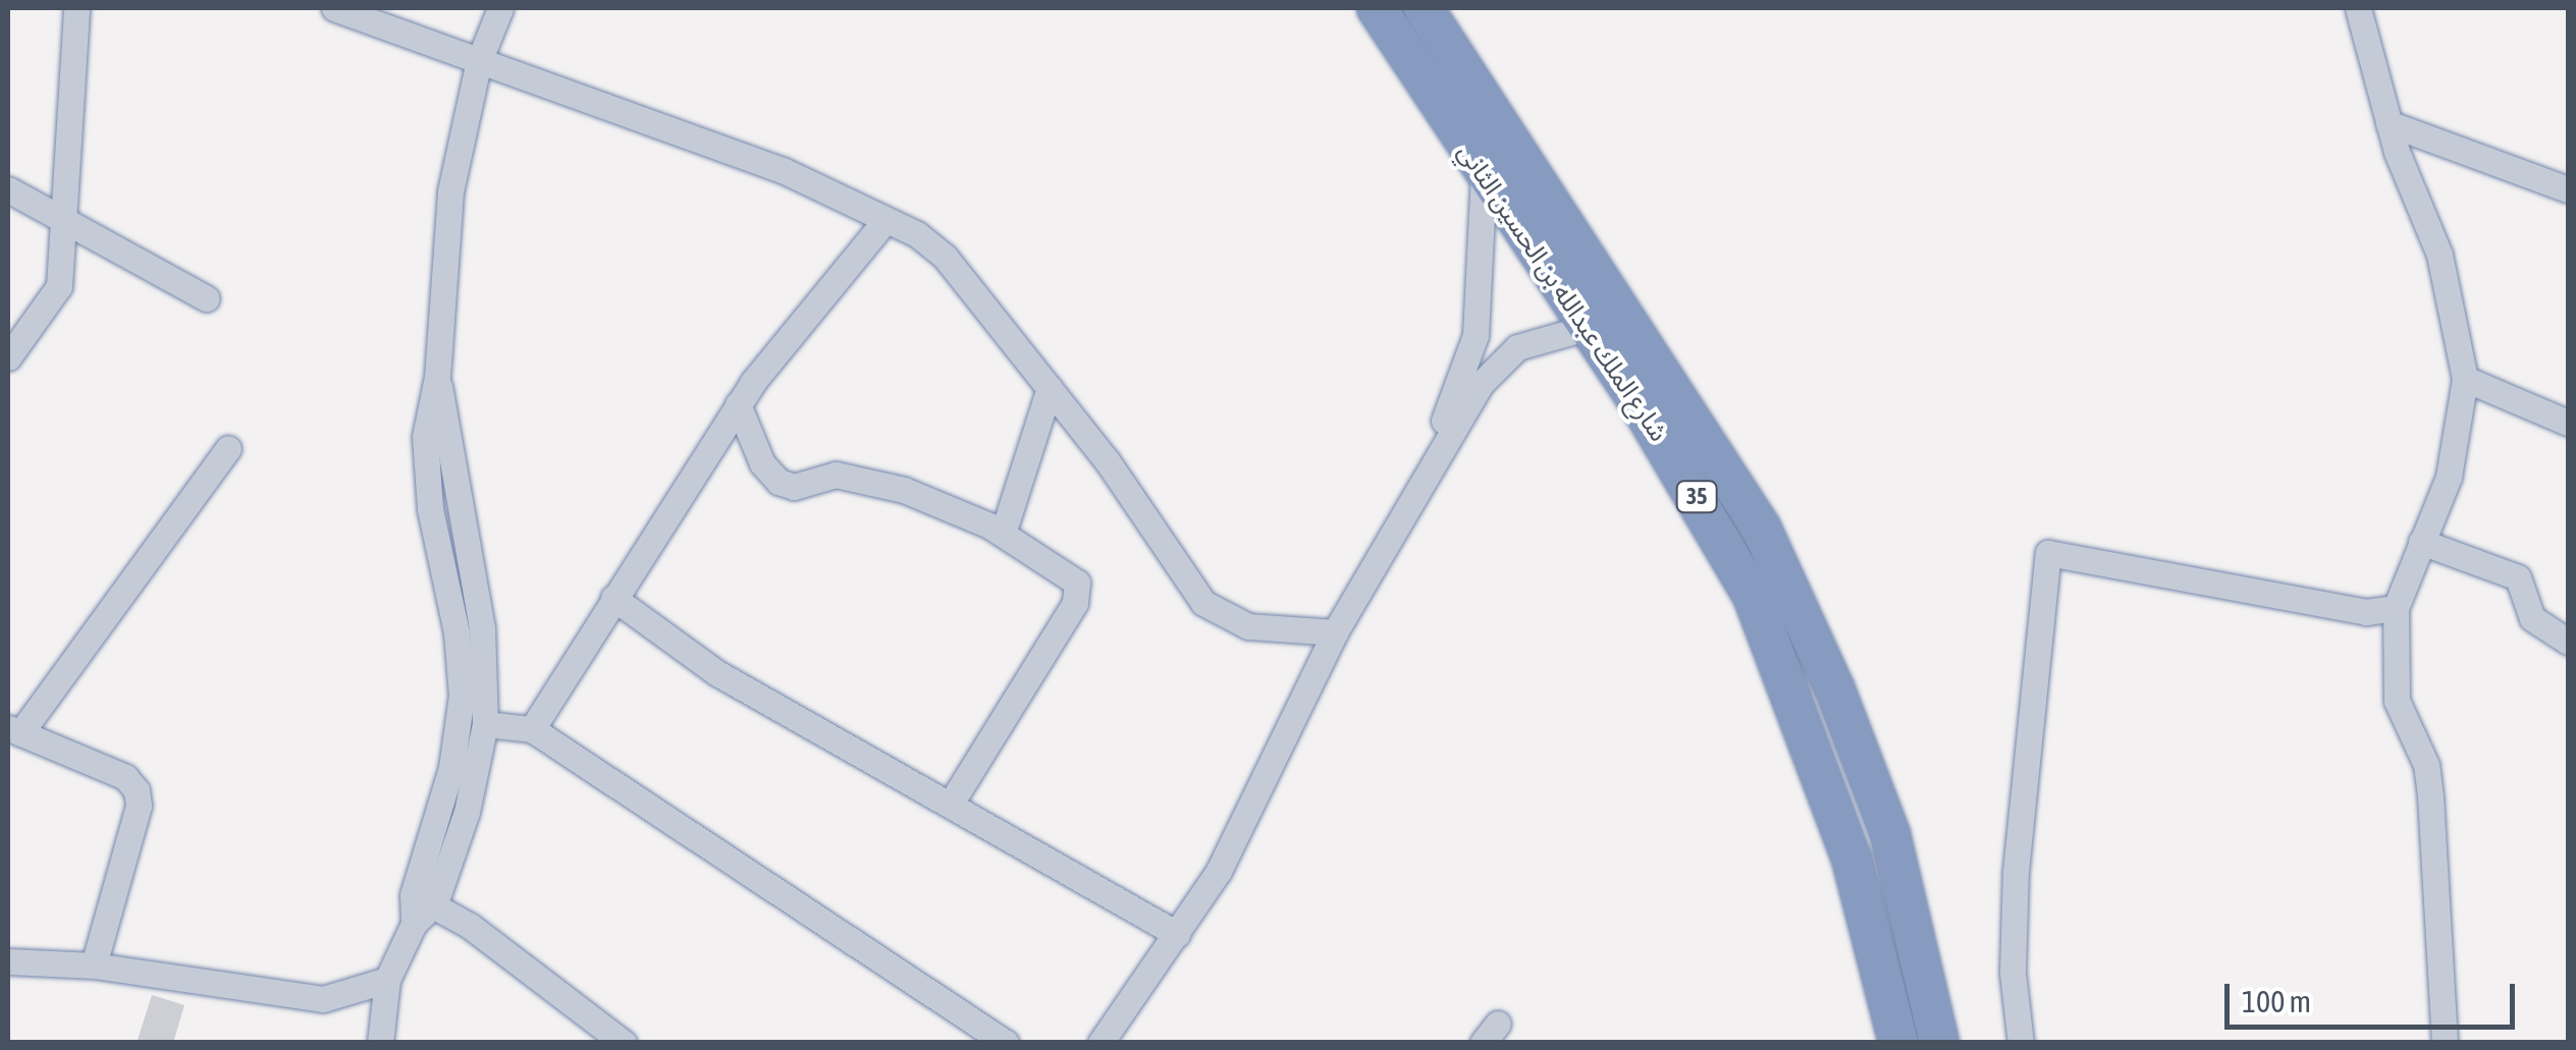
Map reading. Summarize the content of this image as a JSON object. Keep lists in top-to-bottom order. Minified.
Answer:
{"streets":{"highway":["شارع الملك عبدالله بن الحسين الثاني","35"]},"scale_bar":"100 m"}
